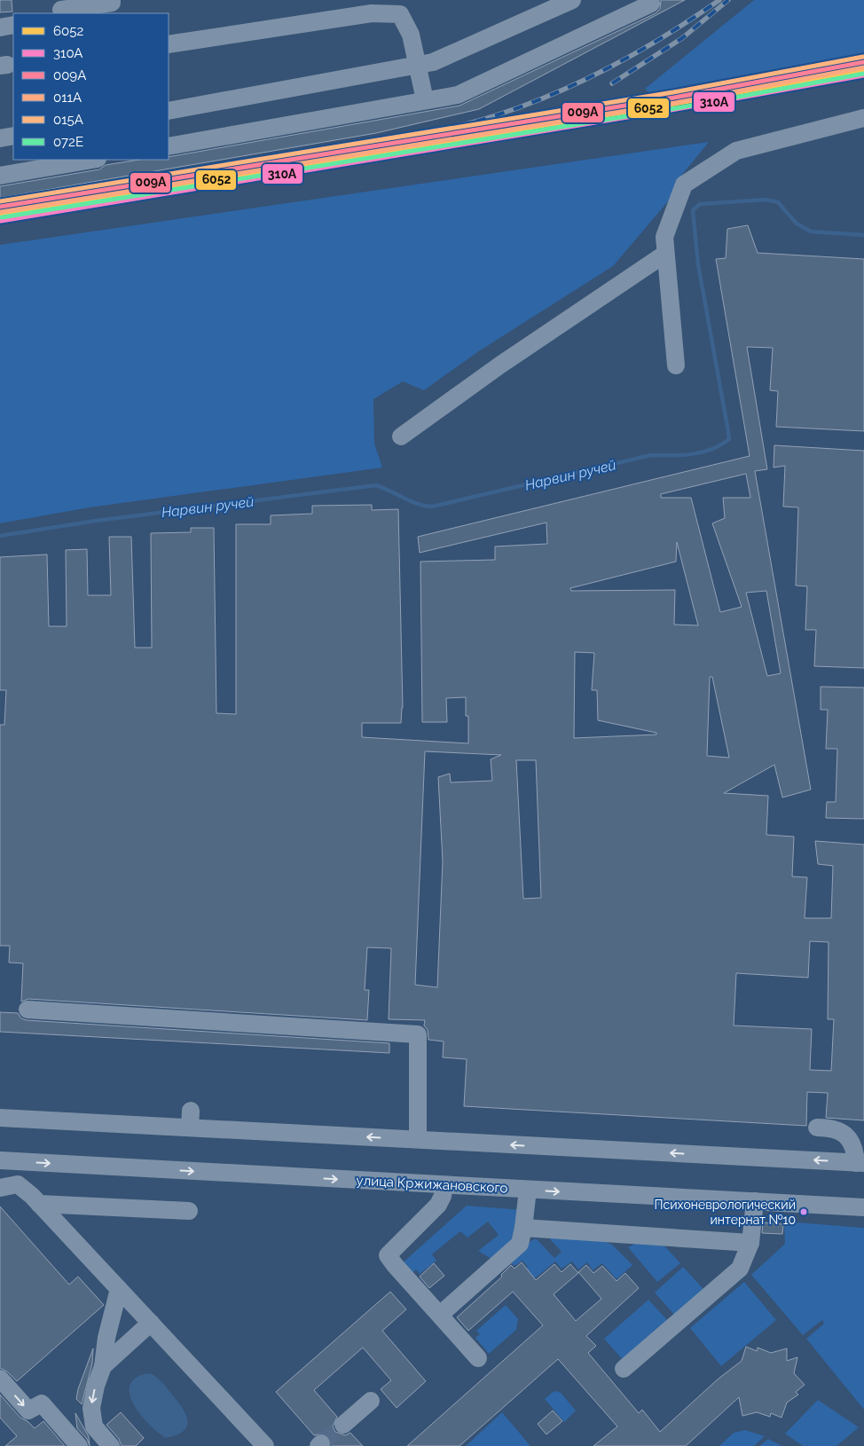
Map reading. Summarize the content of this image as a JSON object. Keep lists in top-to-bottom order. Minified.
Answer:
{"streets":{"street":["улица Кржижановского"]},"water":["Нарвин ручей"],"places":["Психоневрологический интернат №10"],"lines":["transit line 015А","transit line 009А","transit line 011А","transit line 6052","transit line 072Е","transit line 310А"],"legend":["6052","310А","009А","011А","015А","072Е"]}
